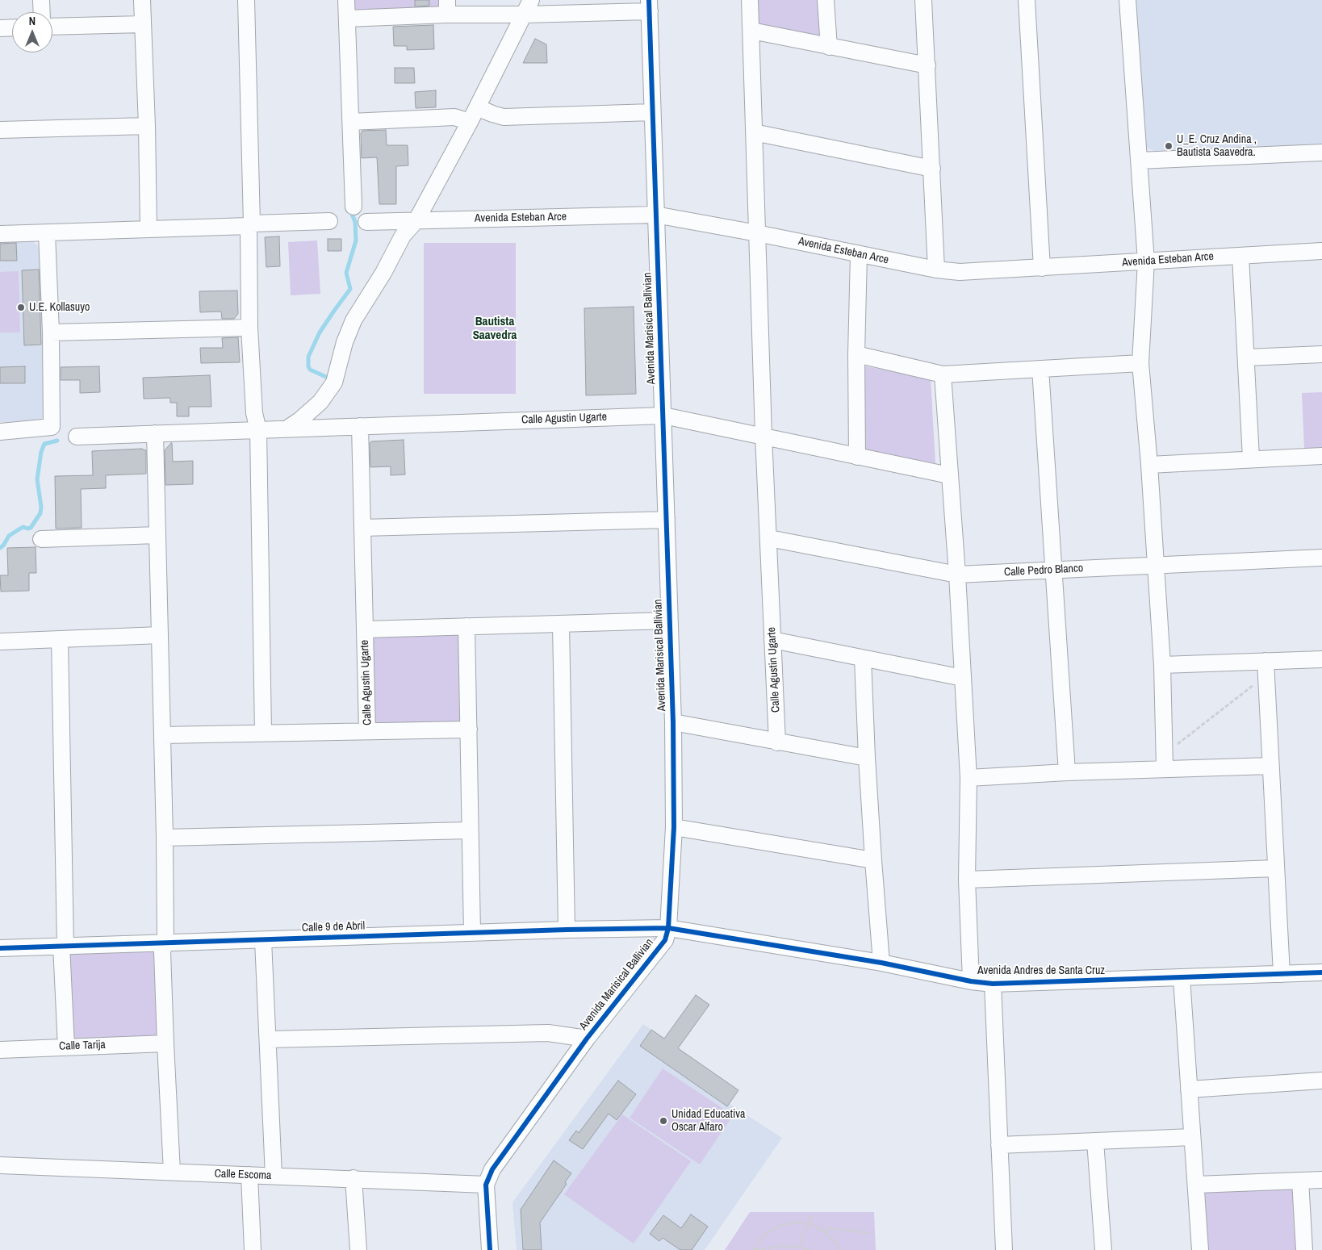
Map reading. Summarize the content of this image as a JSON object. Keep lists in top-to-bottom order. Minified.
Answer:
{"streets":{"street":["Avenida Esteban Arce","Avenida Marisical Ballivian","Calle Agustin Ugarte","Calle Pedro Blanco","Calle 9 de Abril","Avenida Andres de Santa Cruz","Calle Tarija","Calle Escoma"]},"crossings":[["Avenida Esteban Arce","Avenida Marisical Ballivian"],["Avenida Marisical Ballivian","Calle Agustin Ugarte"],["Avenida Marisical Ballivian","Calle 9 de Abril"],["Avenida Marisical Ballivian","Avenida Andres de Santa Cruz"],["Avenida Marisical Ballivian","Calle Escoma"],["Calle Agustin Ugarte","Calle Pedro Blanco"],["Calle 9 de Abril","Avenida Andres de Santa Cruz"]],"districts":["Bautista Saavedra"],"places":["U_E. Cruz Andina , Bautista Saavedra.","U.E. Kollasuyo","Unidad Educativa Oscar Alfaro"],"north":"top"}
